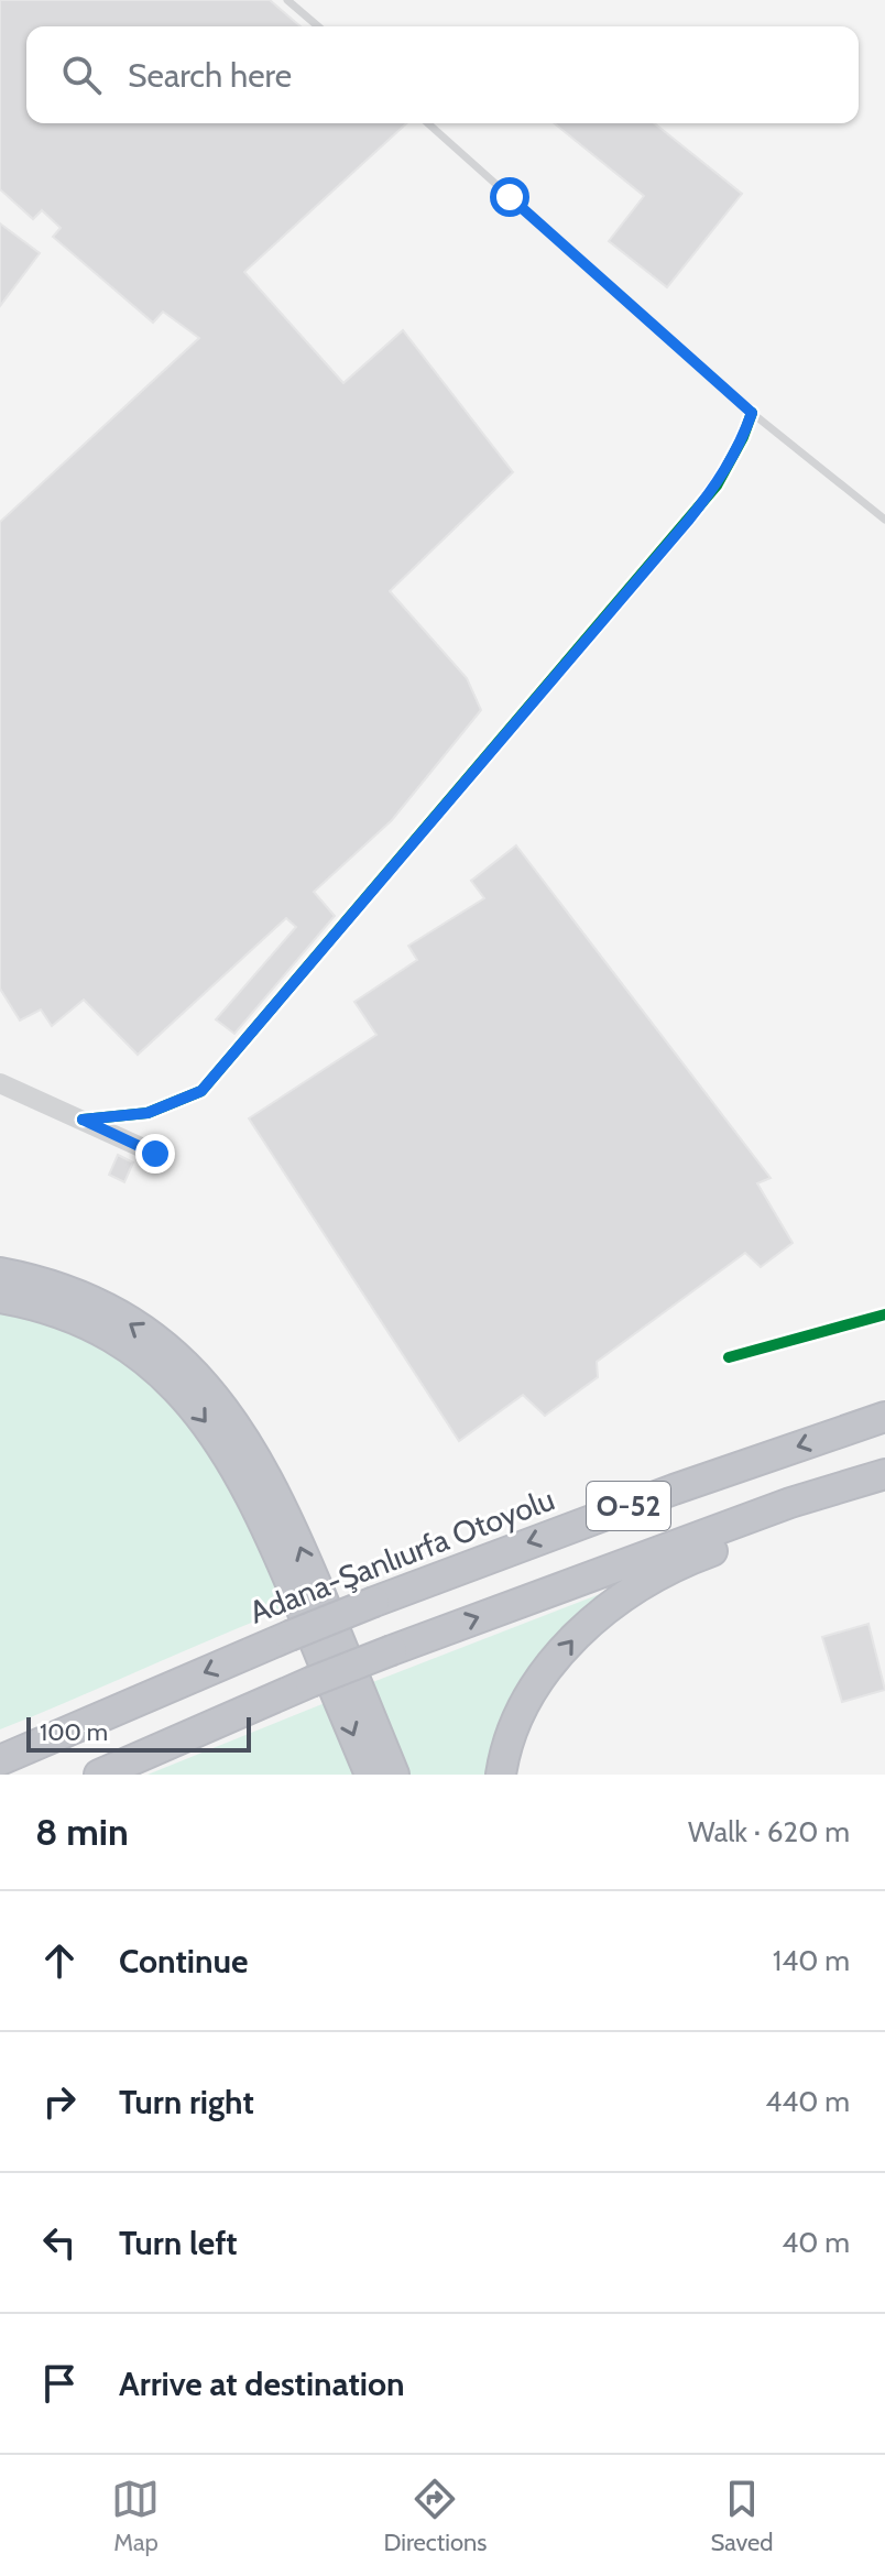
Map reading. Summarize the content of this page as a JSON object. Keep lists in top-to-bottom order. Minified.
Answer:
{"streets":{"highway":["O-52","Adana-Şanlıurfa Otoyolu"]},"scale_bar":"100 m","page":{"search":"Search here","scale":"100 m","heading":["8 min","Walk · 620 m"],"list":[["Continue","140 m"],["Turn right","440 m"],["Turn left","40 m"],"Arrive at destination"],"nav":["Map","Directions","Saved"]}}
